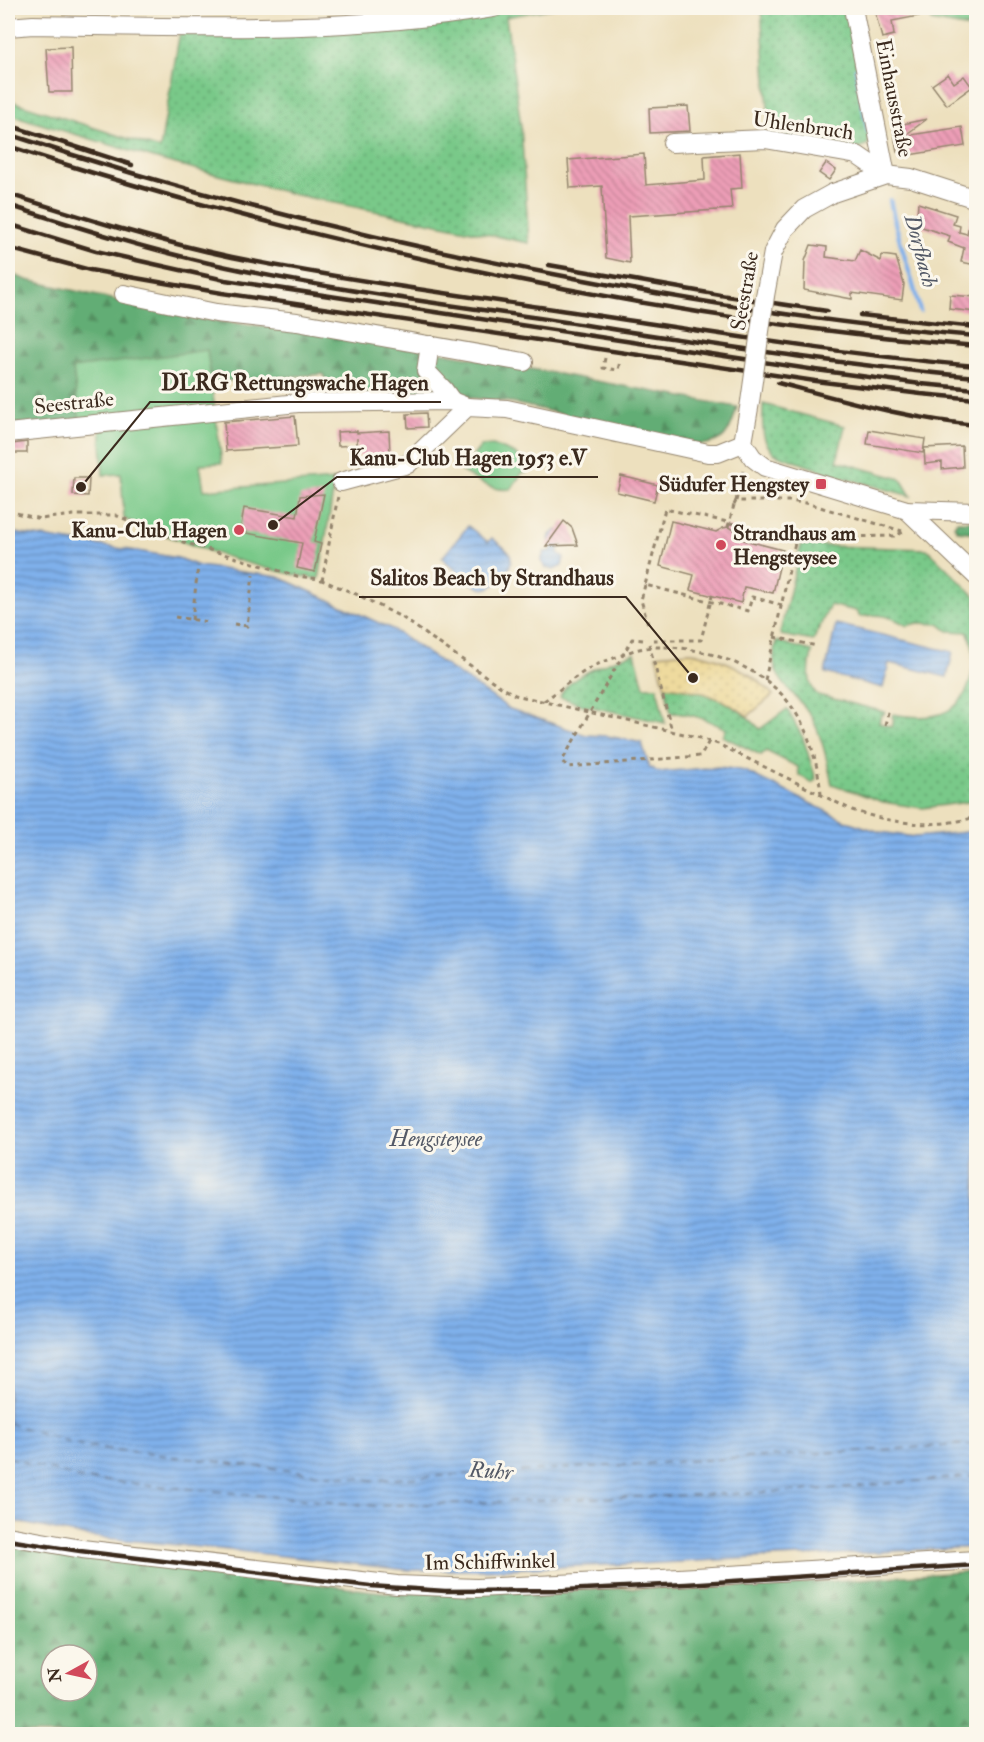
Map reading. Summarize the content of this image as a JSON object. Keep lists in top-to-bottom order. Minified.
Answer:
{"streets":{"street":["Einhausstraße","Uhlenbruch","Seestraße","Im Schiffwinkel"]},"crossings":[["Einhausstraße","Uhlenbruch"],["Einhausstraße","Seestraße"],["Uhlenbruch","Seestraße"]],"water":["Dorfbach","Hengsteysee","Ruhr"],"places":{"transit":["Südufer Hengstey"],"other":["DLRG Rettungswache Hagen","Kanu-Club Hagen 1953 e.V","Kanu-Club Hagen","Strandhaus am Hengsteysee","Salitos Beach by Strandhaus"]},"north":"left"}
